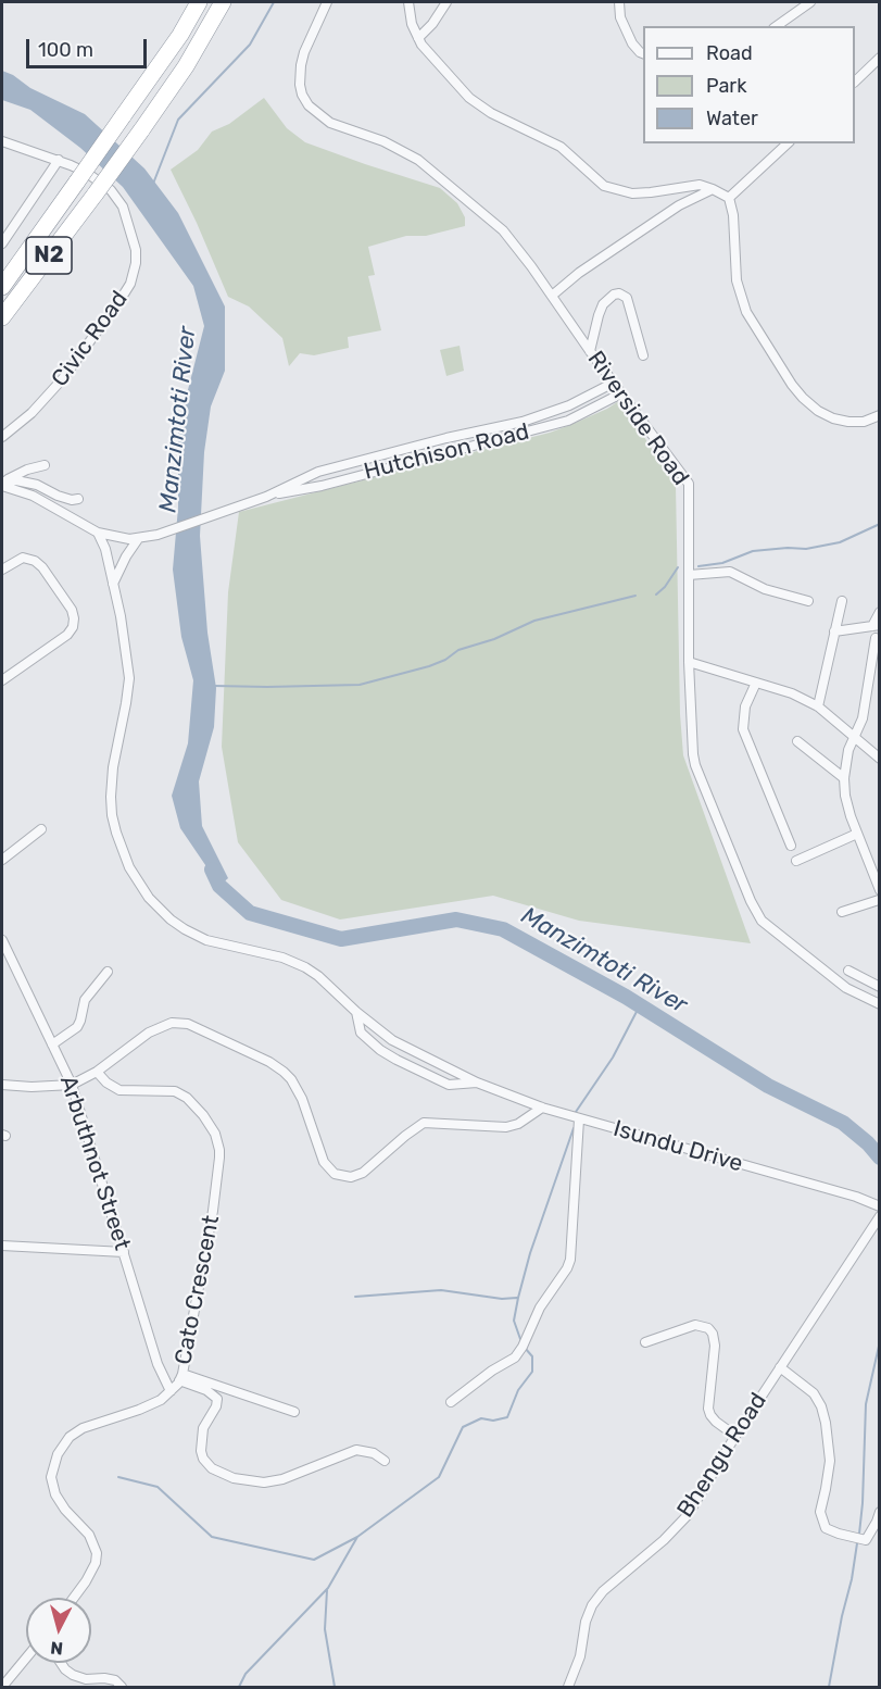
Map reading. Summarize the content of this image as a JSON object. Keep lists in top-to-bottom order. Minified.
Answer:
{"streets":{"highway":["N2"],"street":["Civic Road","Riverside Road","Hutchison Road","Isundu Drive","Arbuthnot Street","Cato Crescent","Bhengu Road"]},"crossings":[["Riverside Road","Hutchison Road"],["Hutchison Road","Isundu Drive"],["Arbuthnot Street","Cato Crescent"]],"water":["Manzimtoti River"],"legend":["Road","Park","Water"],"scale_bar":"100 m","north":"bottom"}
